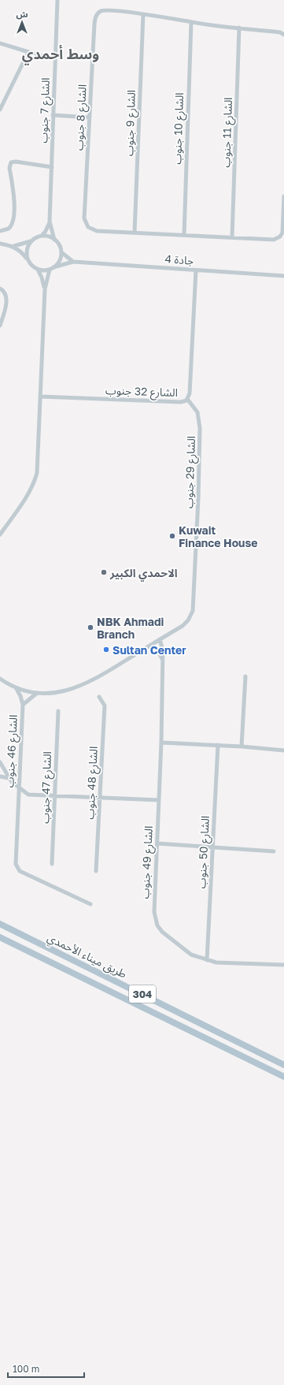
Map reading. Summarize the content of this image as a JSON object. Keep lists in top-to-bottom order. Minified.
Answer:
{"streets":{"main road":["طريق ميناء الأحمدي","304"],"street":["الشارع 7 جنوب","الشارع 8 جنوب","الشارع 9 جنوب","الشارع 10 جنوب","الشارع 11 جنوب","جادة 4","الشارع 32 جنوب","الشارع 29 جنوب","الشارع 46 جنوب","الشارع 48 جنوب","الشارع 47 جنوب","الشارع 50 جنوب","الشارع 49 جنوب"]},"crossings":[["الشارع 7 جنوب","جادة 4"],["الشارع 8 جنوب","الشارع 9 جنوب"],["جادة 4","الشارع 32 جنوب"],["الشارع 32 جنوب","الشارع 29 جنوب"],["الشارع 29 جنوب","الشارع 46 جنوب"],["الشارع 29 جنوب","الشارع 49 جنوب"],["الشارع 50 جنوب","الشارع 49 جنوب"]],"districts":["وسط أحمدي"],"places":["Kuwait Finance House","الاحمدي الكبير","NBK Ahmadi Branch","Sultan Center"],"scale_bar":"100 m","north":"top"}
